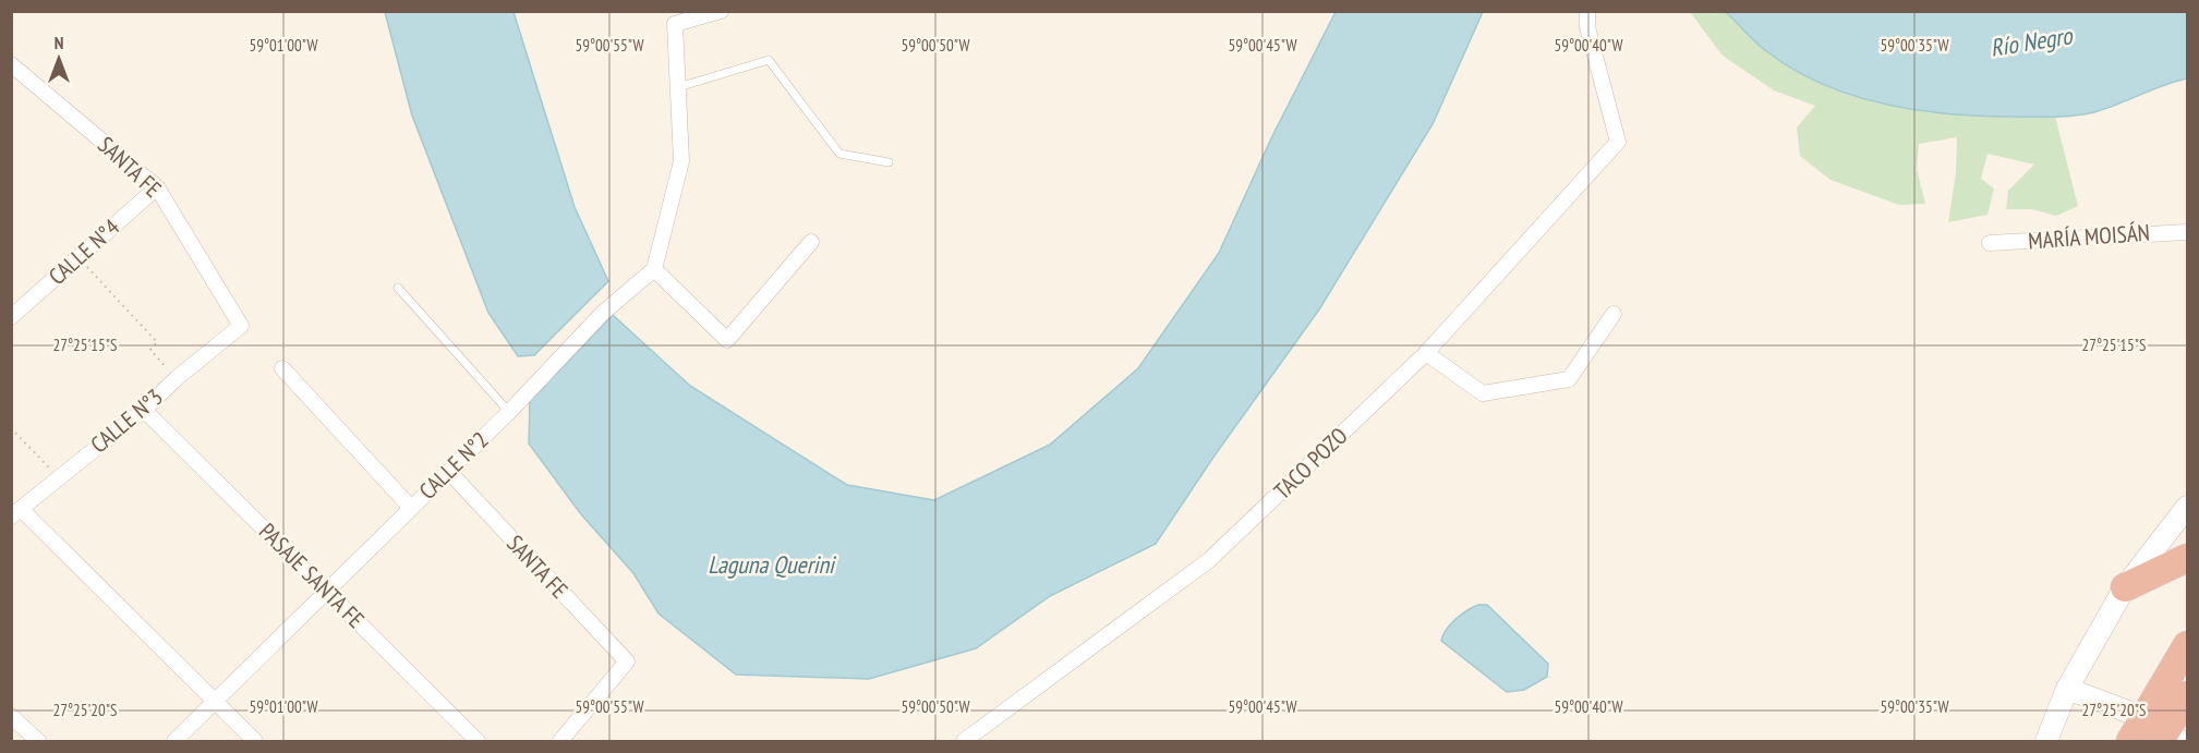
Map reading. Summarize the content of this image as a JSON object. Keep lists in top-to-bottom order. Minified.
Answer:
{"streets":{"street":["SANTA FE","MARÍA MOISÁN","CALLE N°4","CALLE N°3","TACO POZO","CALLE N°2","PASAJE SANTA FE"]},"crossings":[["SANTA FE","CALLE N°4"],["SANTA FE","CALLE N°3"],["SANTA FE","CALLE N°2"],["CALLE N°3","PASAJE SANTA FE"],["CALLE N°2","PASAJE SANTA FE"]],"water":["Río Negro","Laguna Querini"],"north":"top","coordinates":["59°01'00\"W","59°00'55\"W","59°00'50\"W","59°00'45\"W","59°00'40\"W","59°00'35\"W","27°25'15\"S","27°25'20\"S"]}
